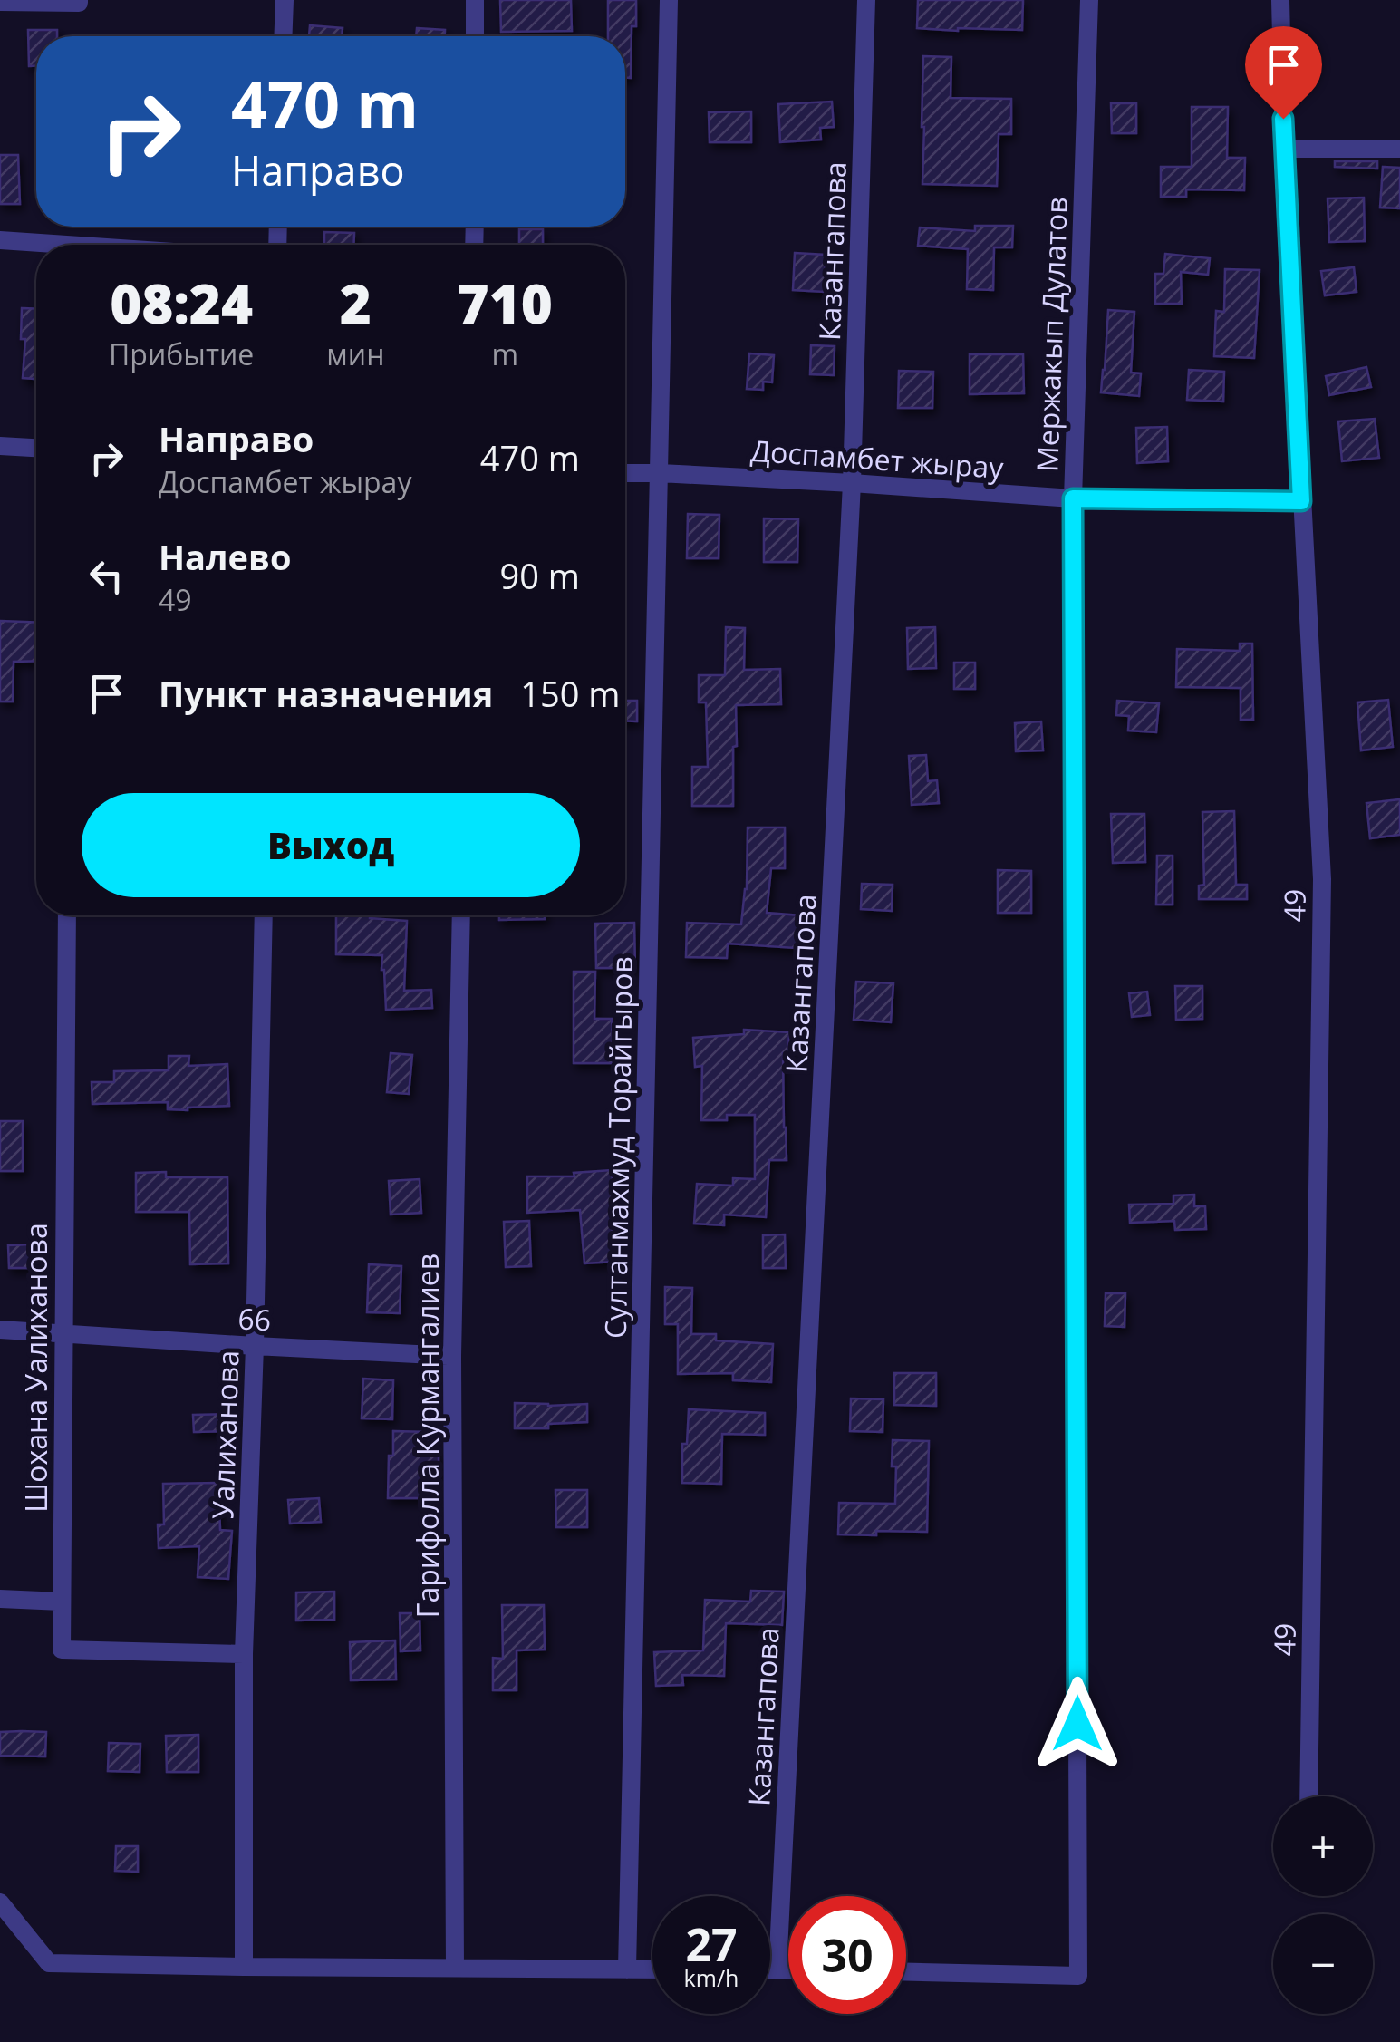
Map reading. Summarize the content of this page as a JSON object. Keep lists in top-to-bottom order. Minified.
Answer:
{"streets":{"street":["Казангапова","Мержакып Дулатов","Доспамбет жырау","49","Султанмахмуд Торайгыров","66","Шохана Уалиханова","Уалиханова","Гарифолла Курмангалиев"]},"crossings":[["Казангапова","Доспамбет жырау"],["Мержакып Дулатов","Доспамбет жырау"],["Доспамбет жырау","49"],["Доспамбет жырау","Султанмахмуд Торайгыров"],["66","Шохана Уалиханова"],["66","Уалиханова"],["66","Гарифолла Курмангалиев"],["Шохана Уалиханова","Уалиханова"]],"page":{"turn":["470 m","Направо"],"eta":["08:24","Прибытие","2","мин","710","m"],"list":[{"name":"Направо","note":"Доспамбет жырау","value":"470 m"},{"name":"Налево","note":"49","value":"90 m"},{"name":"Пункт назначения","value":"150 m"}],"buttons":"Выход","map_buttons":["+","−"],"speed":"27 km/h","limit":"30"}}
